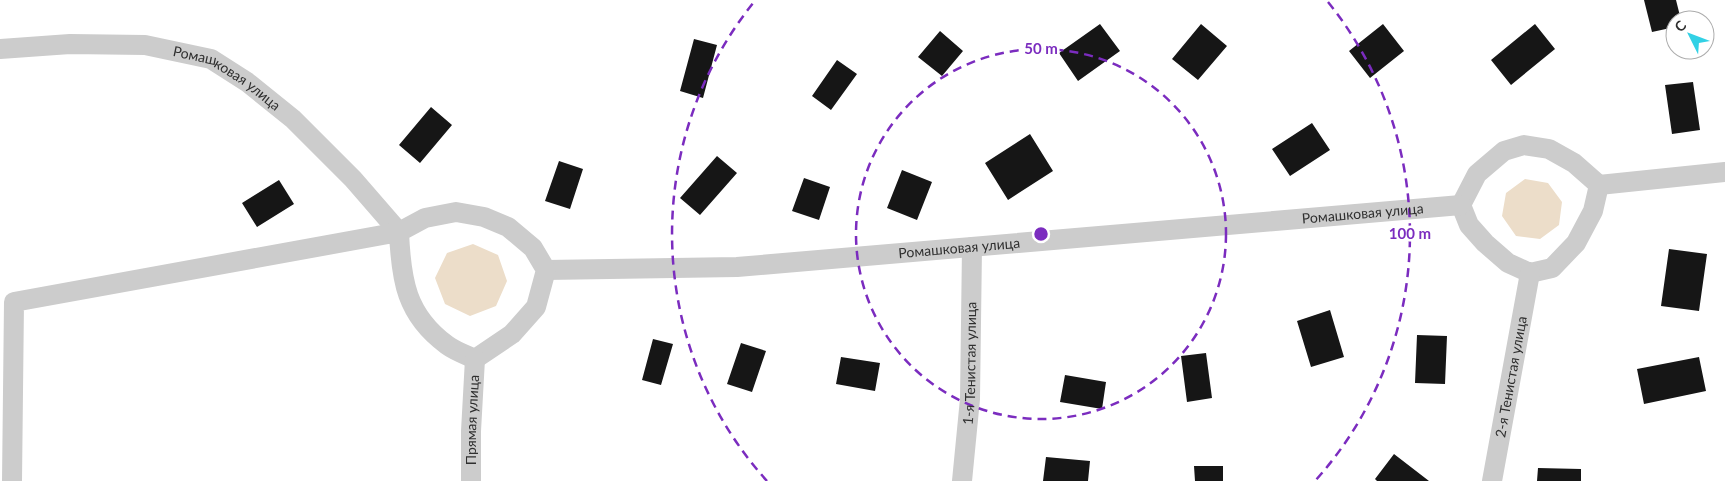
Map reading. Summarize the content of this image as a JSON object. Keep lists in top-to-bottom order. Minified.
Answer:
{"streets":{"street":["Ромашковая улица","1-я Тенистая улица","2-я Тенистая улица","Прямая улица"]},"crossings":[["Ромашковая улица","1-я Тенистая улица"],["Ромашковая улица","2-я Тенистая улица"],["Ромашковая улица","Прямая улица"]],"north":"top left","rings":["50 m","100 m"]}
